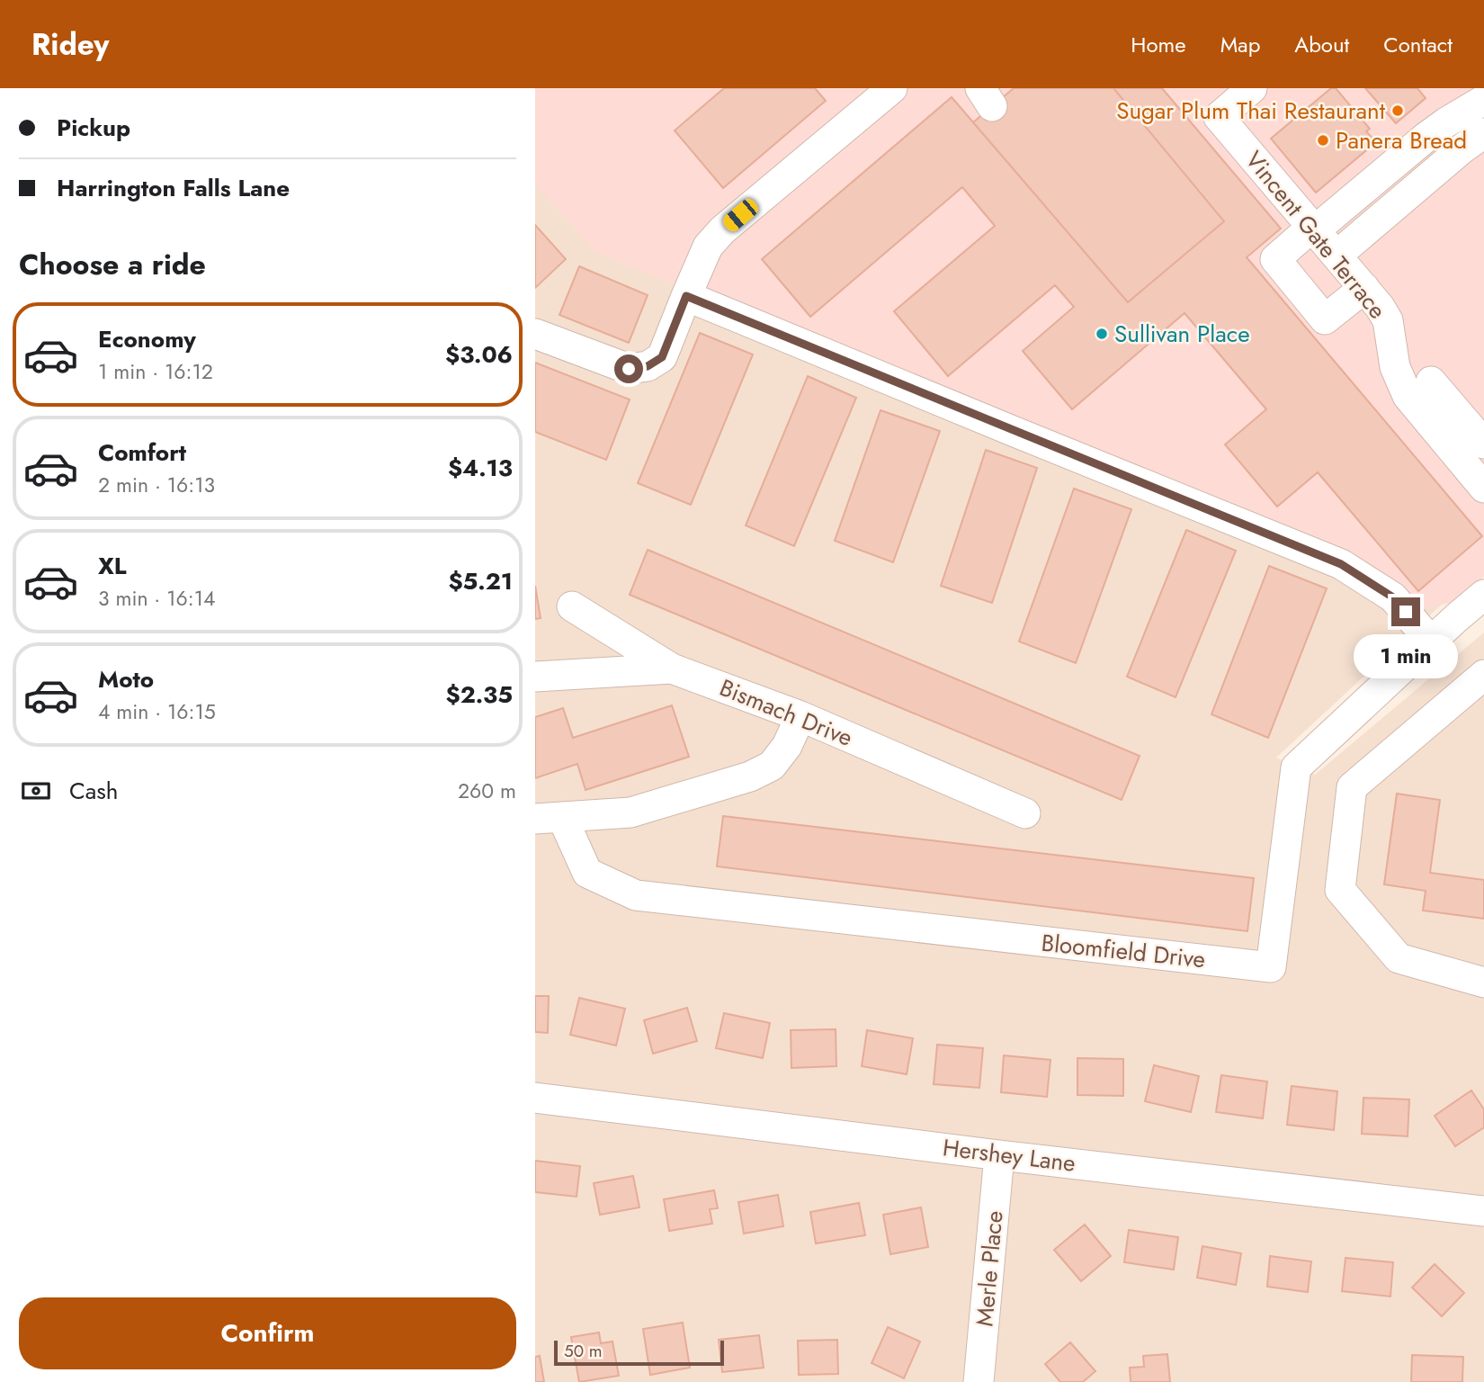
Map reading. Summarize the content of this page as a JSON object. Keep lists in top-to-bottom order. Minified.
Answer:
{"streets":{"street":["Vincent Gate Terrace","Bismach Drive","Bloomfield Drive","Hershey Lane","Merle Place"]},"crossings":[["Bismach Drive","Bloomfield Drive"],["Hershey Lane","Merle Place"]],"places":["Sugar Plum Thai Restaurant","Panera Bread","Sullivan Place"],"scale_bar":"50 m","page":{"header":"Ridey","nav":["Home","Map","About","Contact"],"banner":["Pickup","Harrington Falls Lane"],"heading":"Choose a ride","list":[{"name":"Economy","note":"1 min · 16:12","value":"$3.06"},{"name":"Comfort","note":"2 min · 16:13","value":"$4.13"},{"name":"XL","note":"3 min · 16:14","value":"$5.21"},{"name":"Moto","note":"4 min · 16:15","value":"$2.35"}],"bubble":"1 min","pay":["Cash","260 m"],"buttons":"Confirm","scale":"50 m"}}
